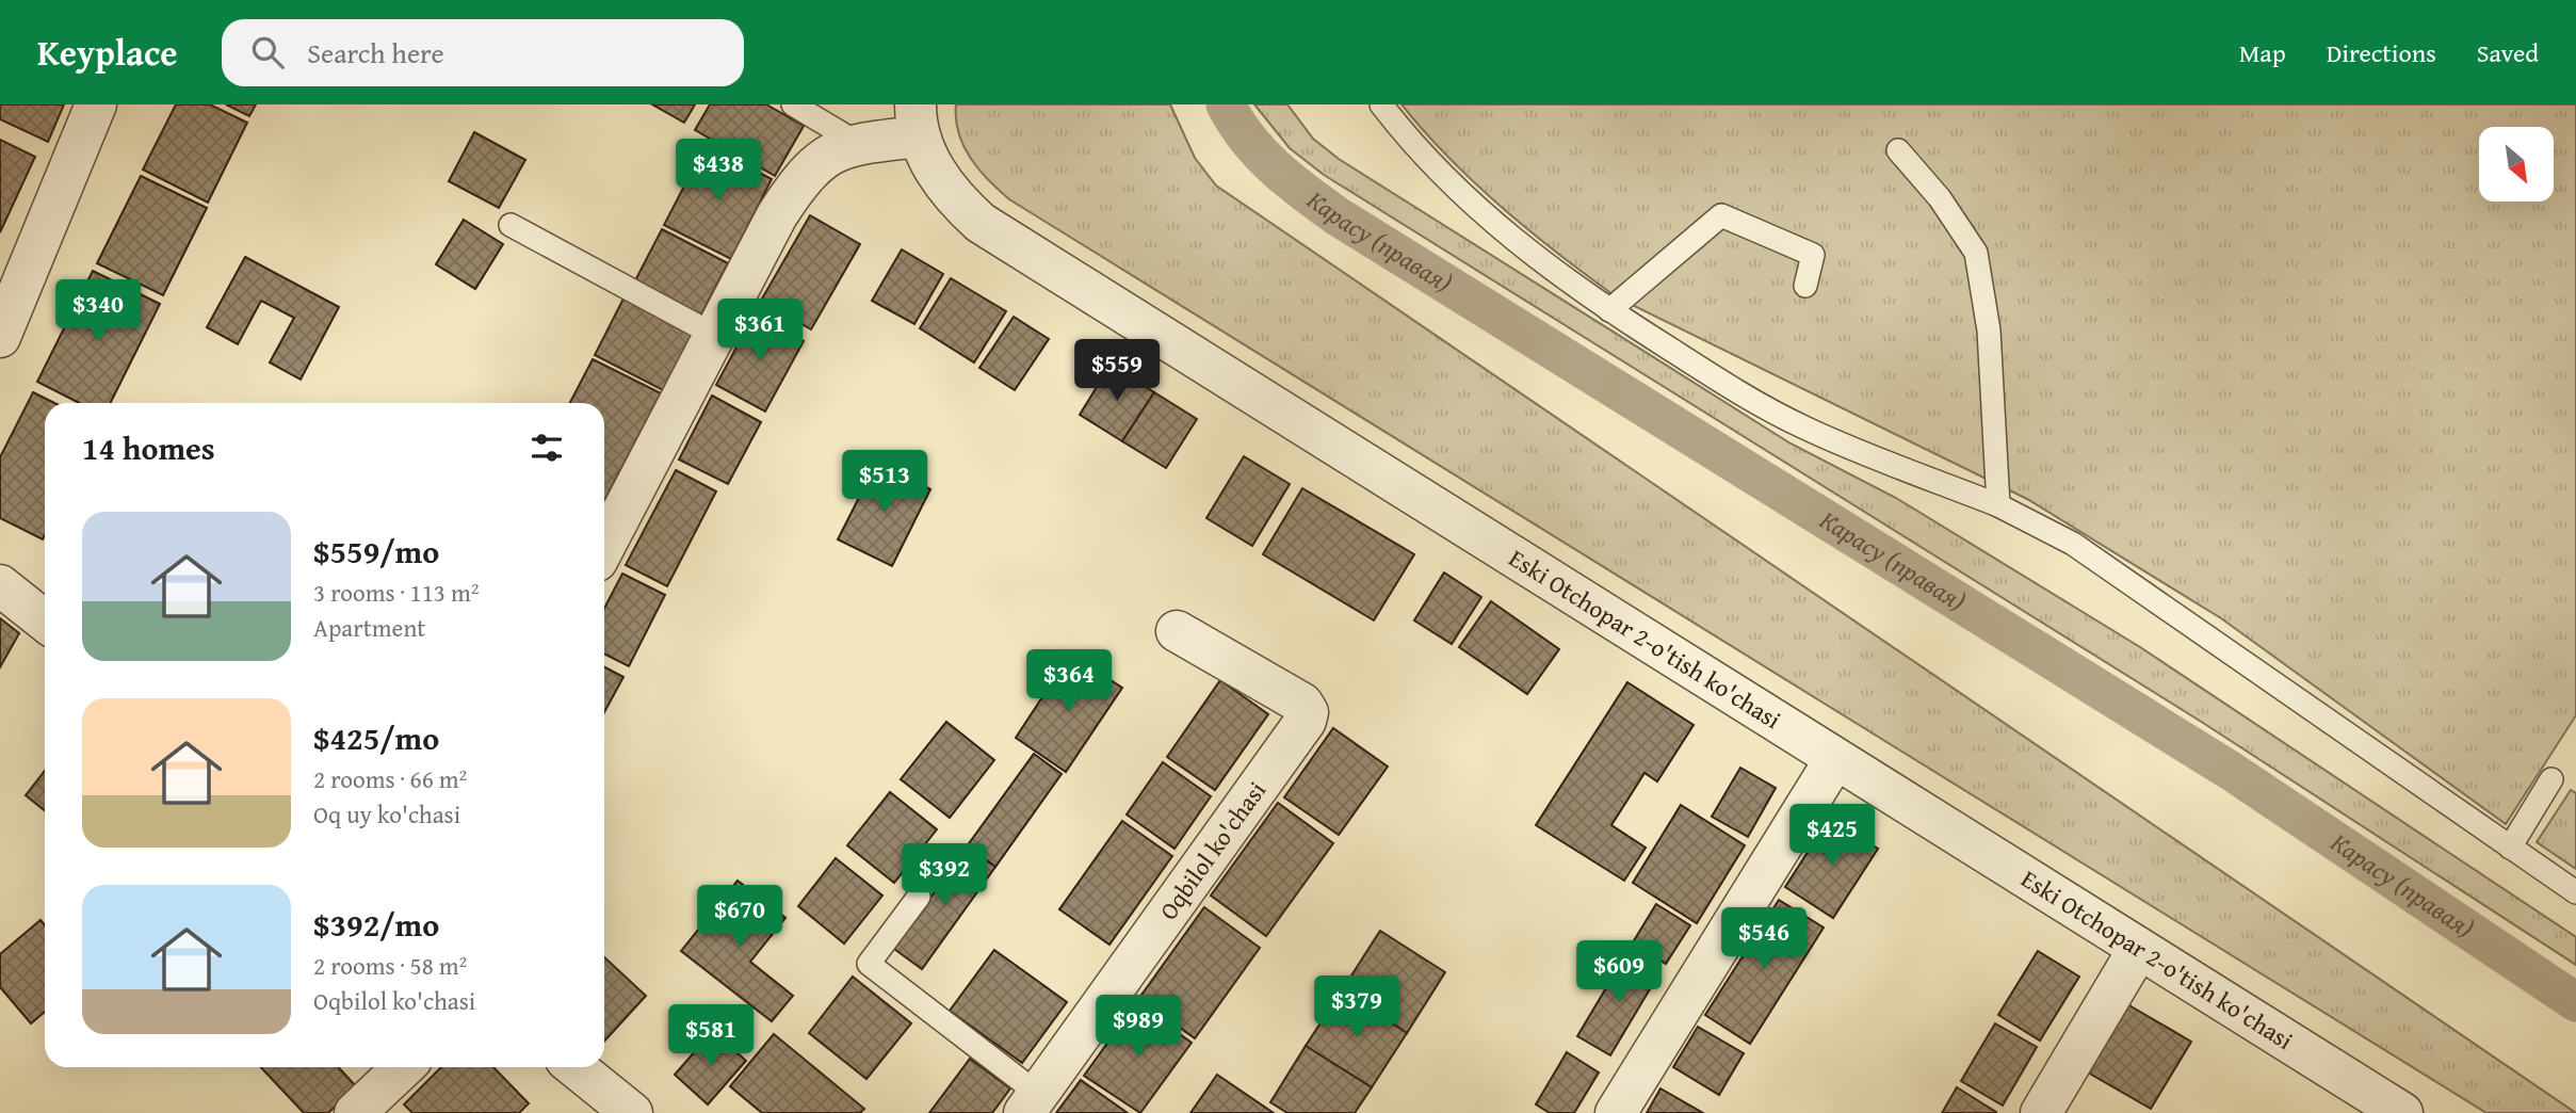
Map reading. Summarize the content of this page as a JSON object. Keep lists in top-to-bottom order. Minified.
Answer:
{"streets":{"street":["Eski Otchopar 2-o'tish ko'chasi","Oqbilol ko'chasi"]},"water":["Карасу (правая)"],"north":"bottom right","page":{"header":"Keyplace","search":"Search here","nav":["Map","Directions","Saved"],"price":["$438","$340","$361","$559","$513","$364","$425","$392","$670","$546","$609","$379","$989","$581"],"heading":"14 homes","list":[{"name":"$559/mo","note":"3 rooms · 113 m² · Apartment"},{"name":"$425/mo","note":"2 rooms · 66 m² · Oq uy ko'chasi"},{"name":"$392/mo","note":"2 rooms · 58 m² · Oqbilol ko'chasi"}]}}
